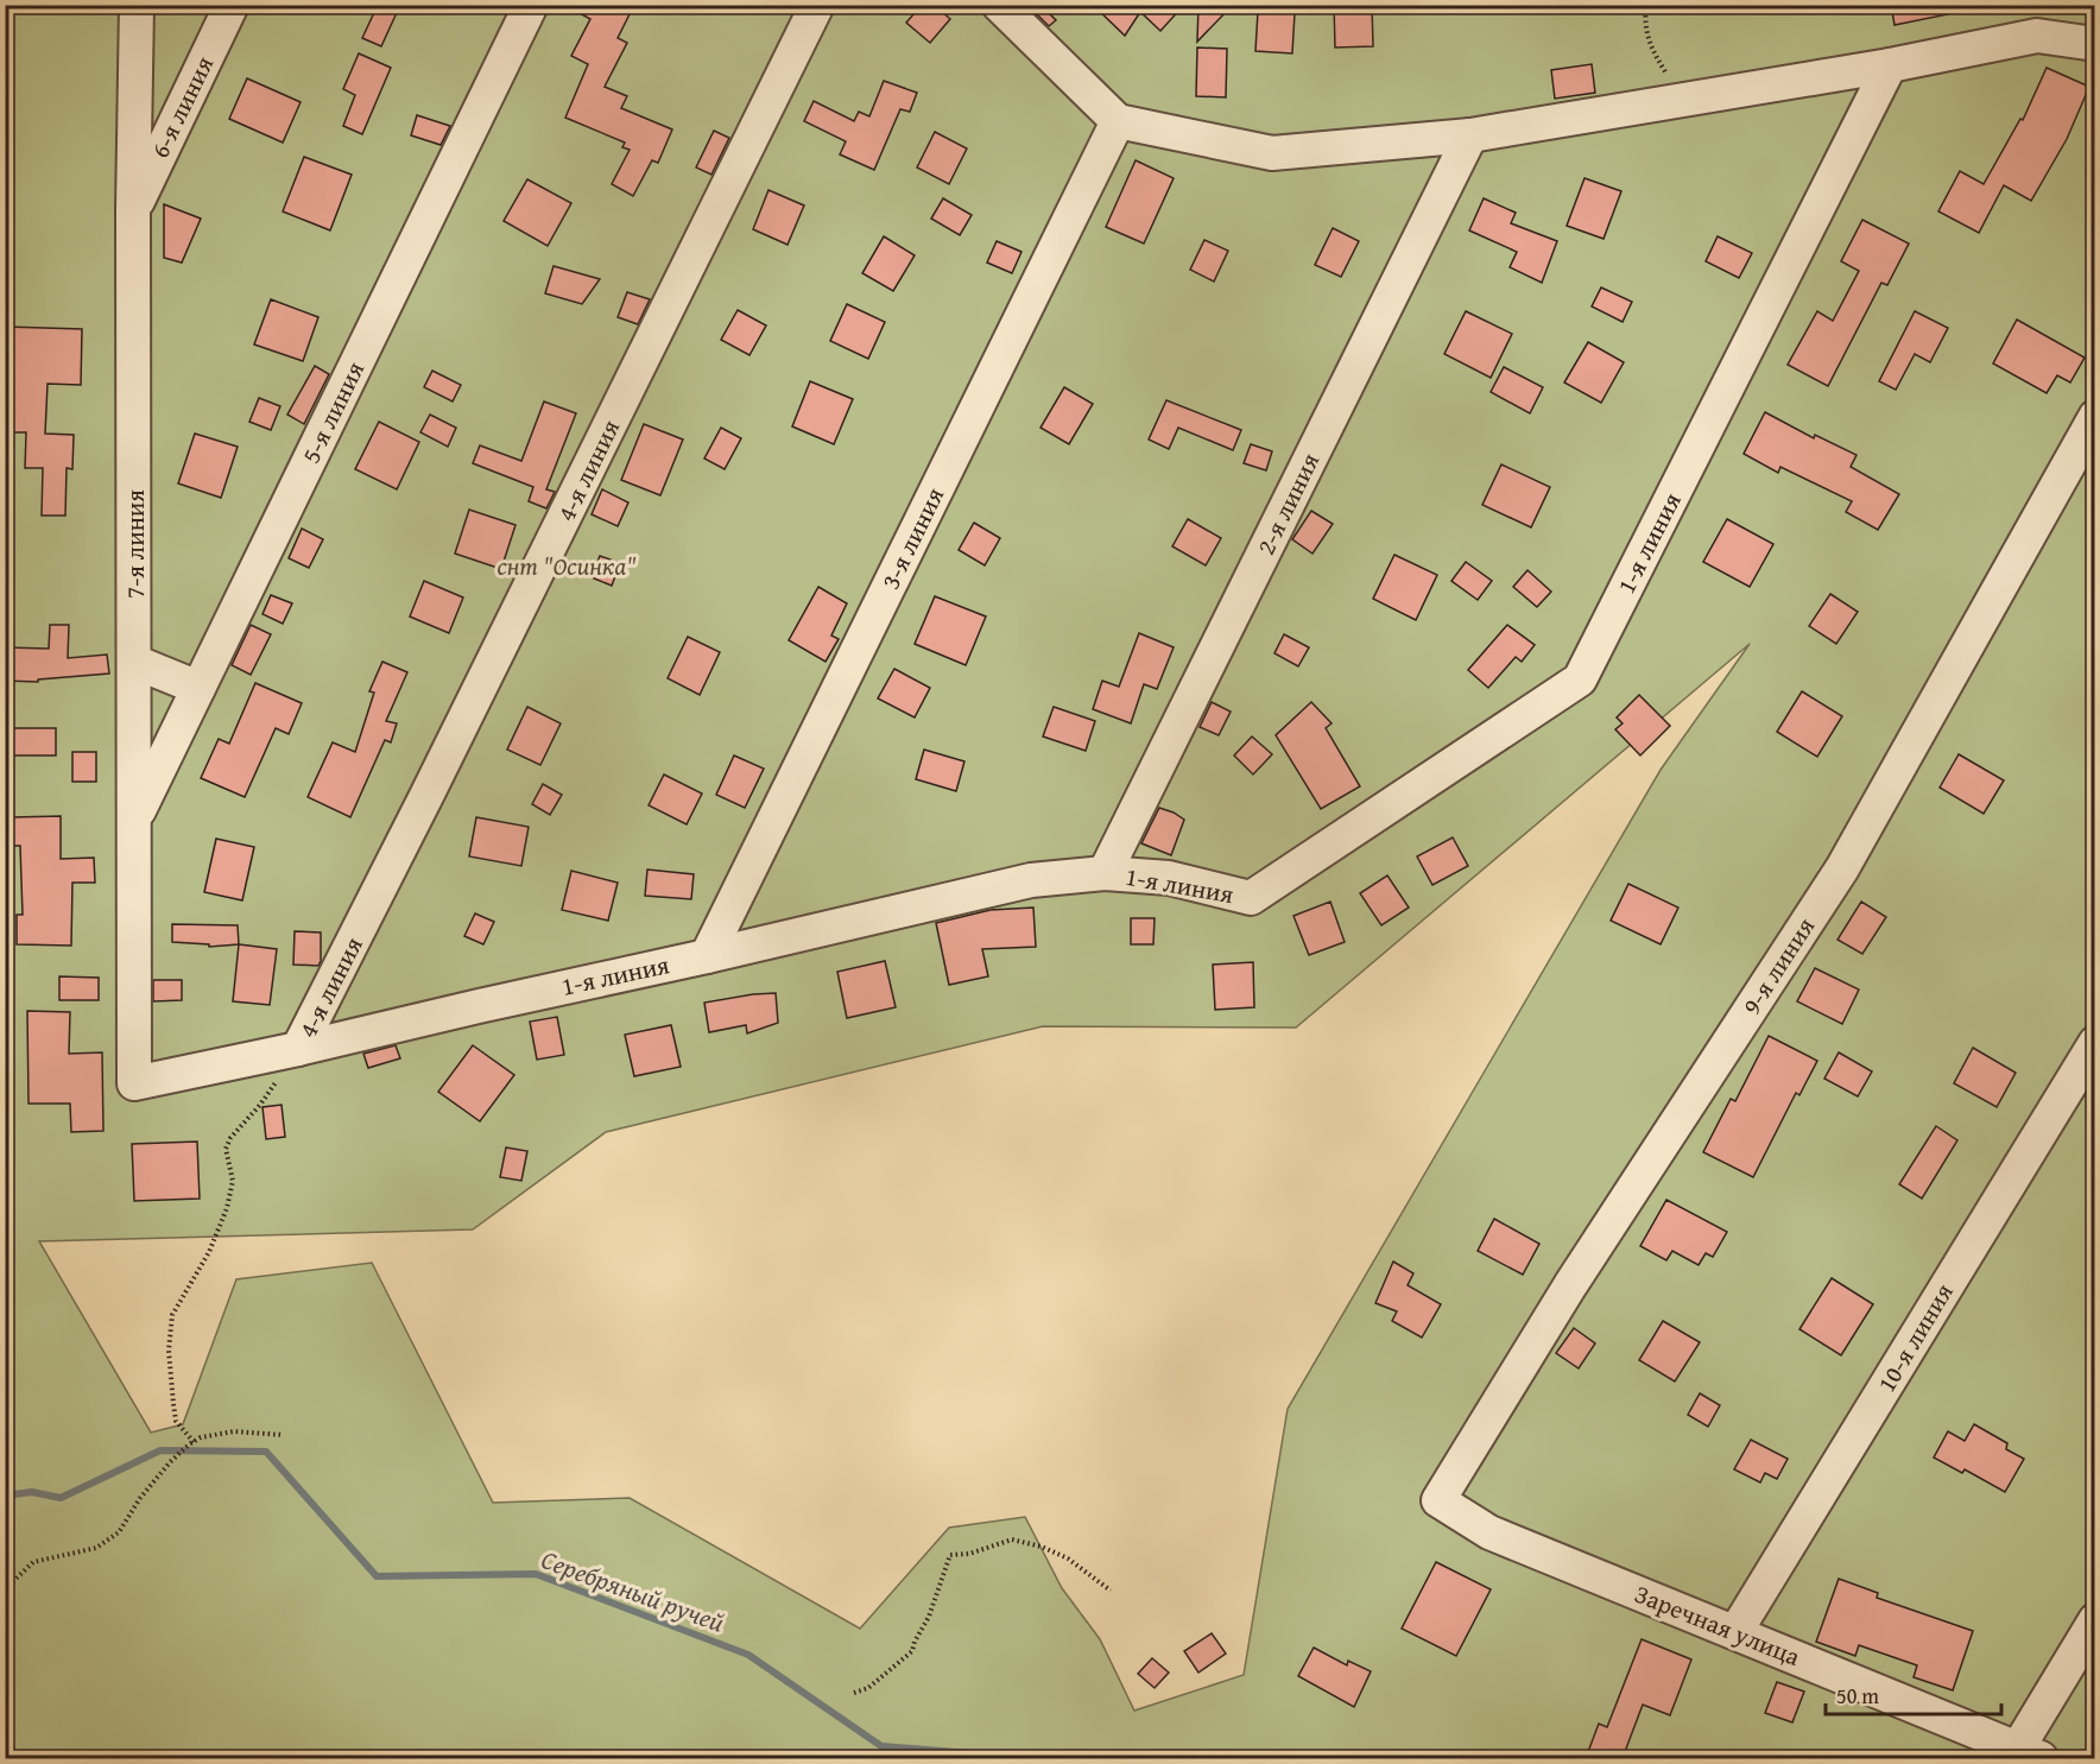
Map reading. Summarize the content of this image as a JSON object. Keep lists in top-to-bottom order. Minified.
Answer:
{"streets":{"street":["6-я линия","5-я линия","4-я линия","2-я линия","3-я линия","1-я линия","7-я линия","9-я линия","10-я линия","Заречная улица"]},"crossings":[["6-я линия","7-я линия"],["5-я линия","7-я линия"],["4-я линия","1-я линия"],["2-я линия","1-я линия"],["3-я линия","1-я линия"],["1-я линия","7-я линия"],["9-я линия","Заречная улица"],["10-я линия","Заречная улица"]],"water":["Серебряный ручей"],"parks":["снт \"Осинка\""],"scale_bar":"50 m"}
